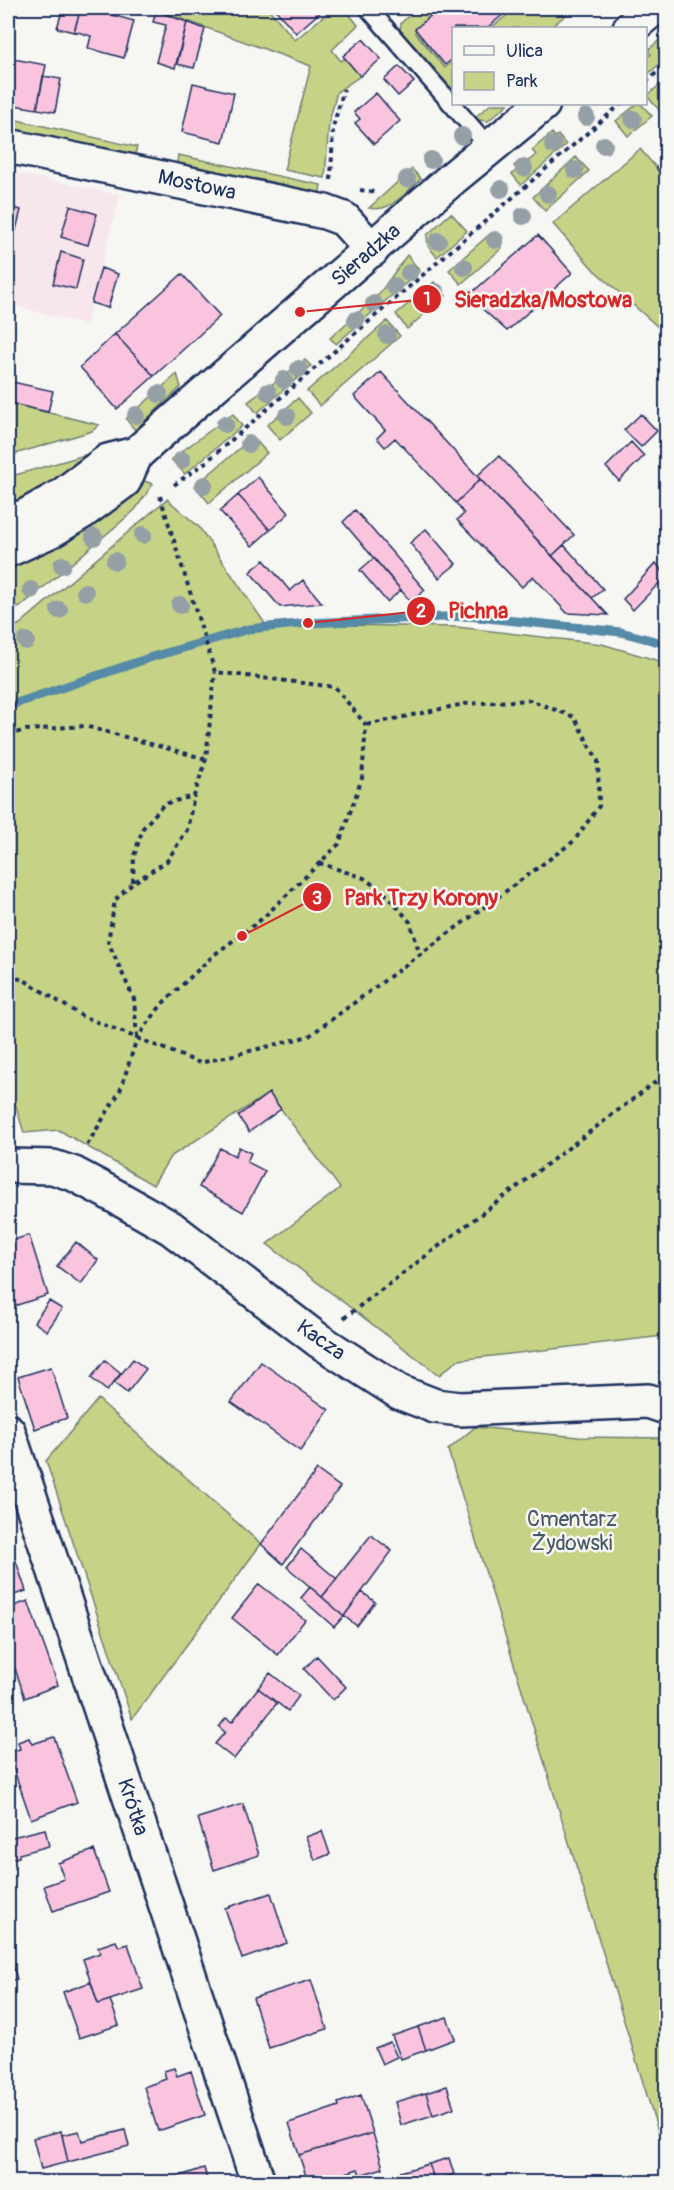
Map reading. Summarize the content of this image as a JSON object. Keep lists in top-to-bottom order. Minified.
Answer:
{"streets":{"street":["Mostowa","Sieradzka","Kacza","Krótka"]},"crossings":[["Mostowa","Sieradzka"]],"parks":["Cmentarz Żydowski"],"places":["Sieradzka/Mostowa","Pichna","Park Trzy Korony"],"legend":["Ulica","Park"]}
